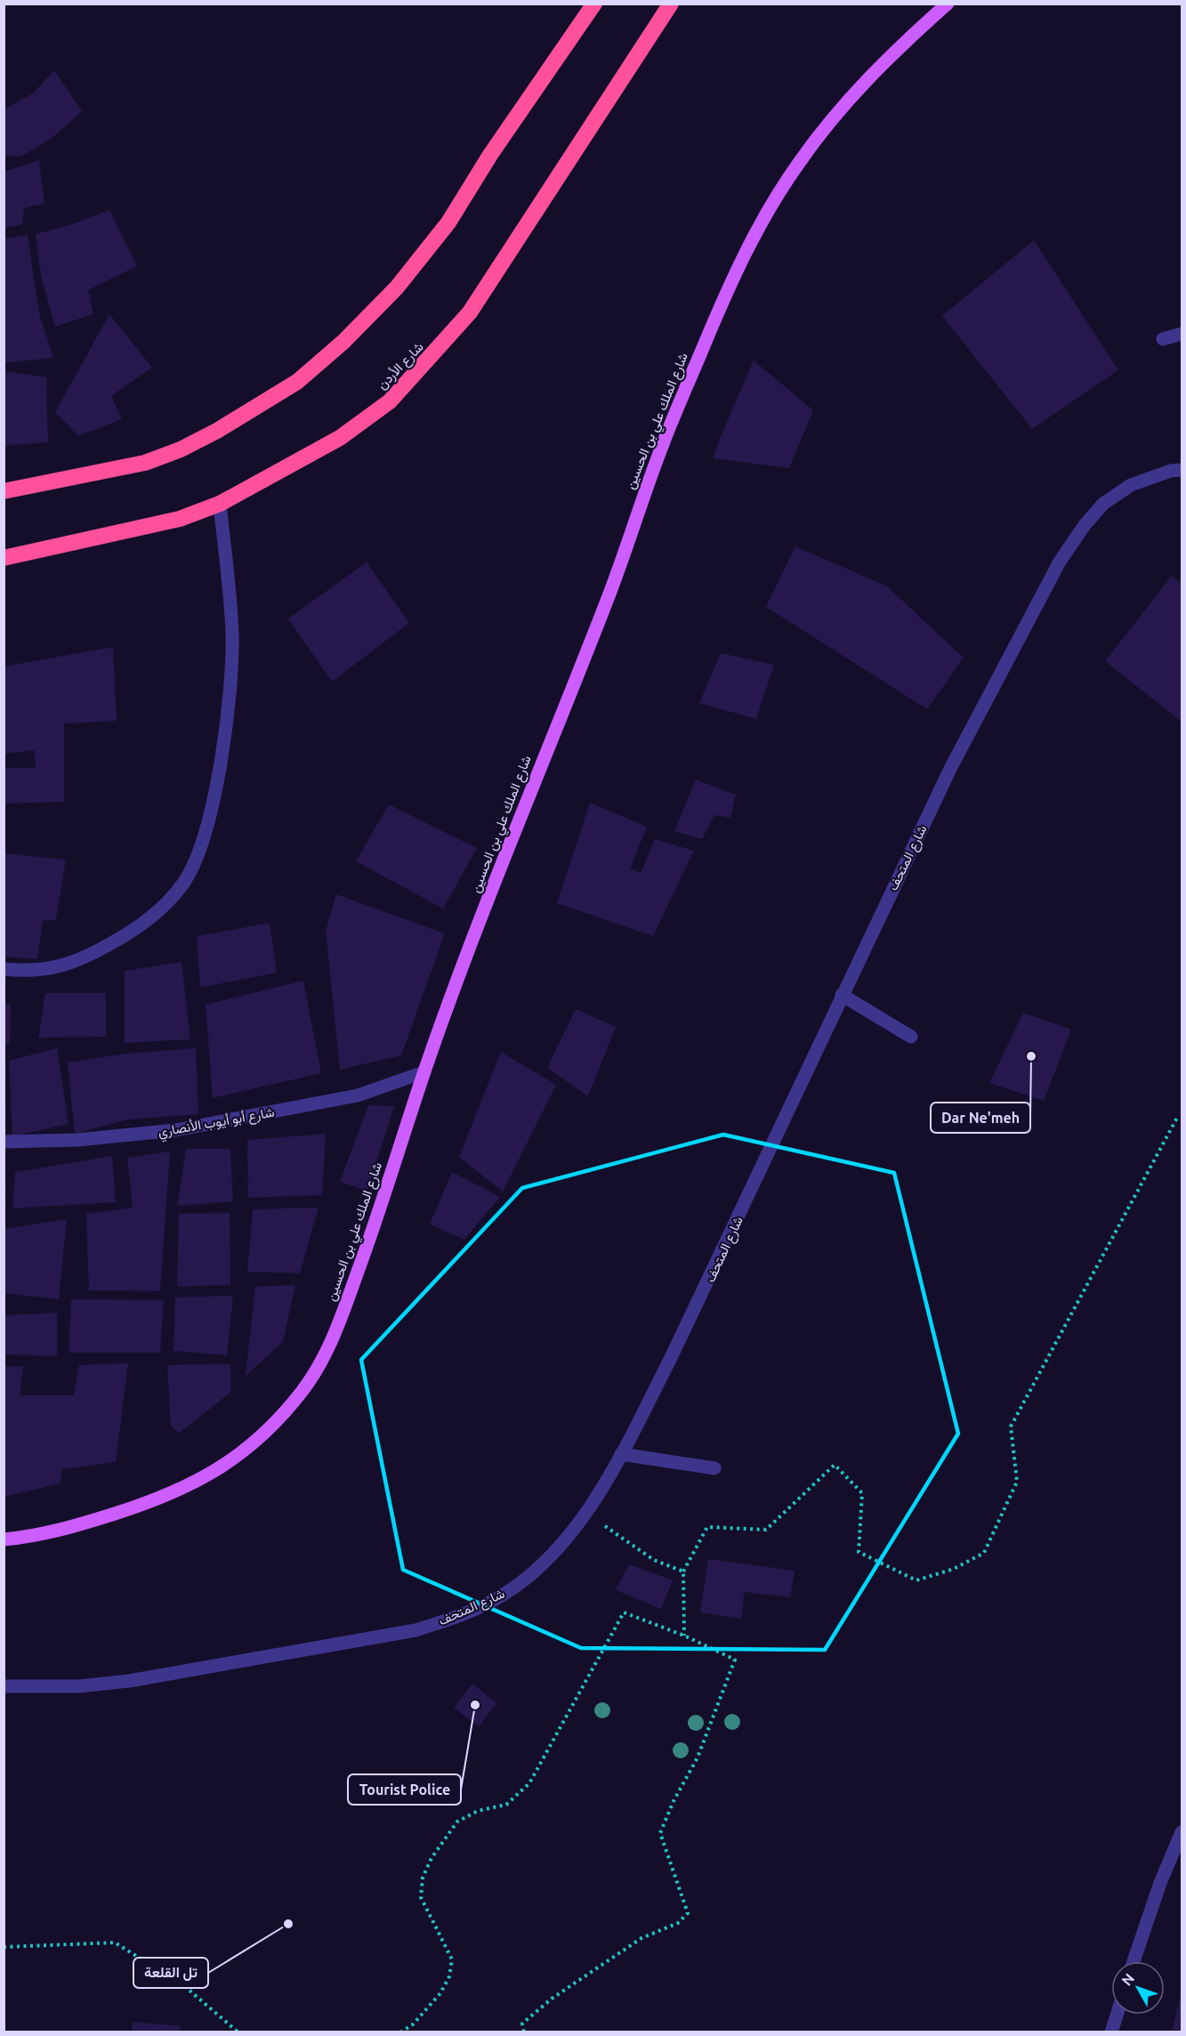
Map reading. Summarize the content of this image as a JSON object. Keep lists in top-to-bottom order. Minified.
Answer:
{"streets":{"highway":["شارع الأردن"],"main road":["شارع الملك علي بن الحسين"],"street":["شارع المتحف","شارع أبو أيوب الأنصاري"]},"crossings":[["شارع الملك علي بن الحسين","شارع أبو أيوب الأنصاري"]],"places":["Dar Ne'meh","Tourist Police","تل القلعة"],"north":"top left"}
